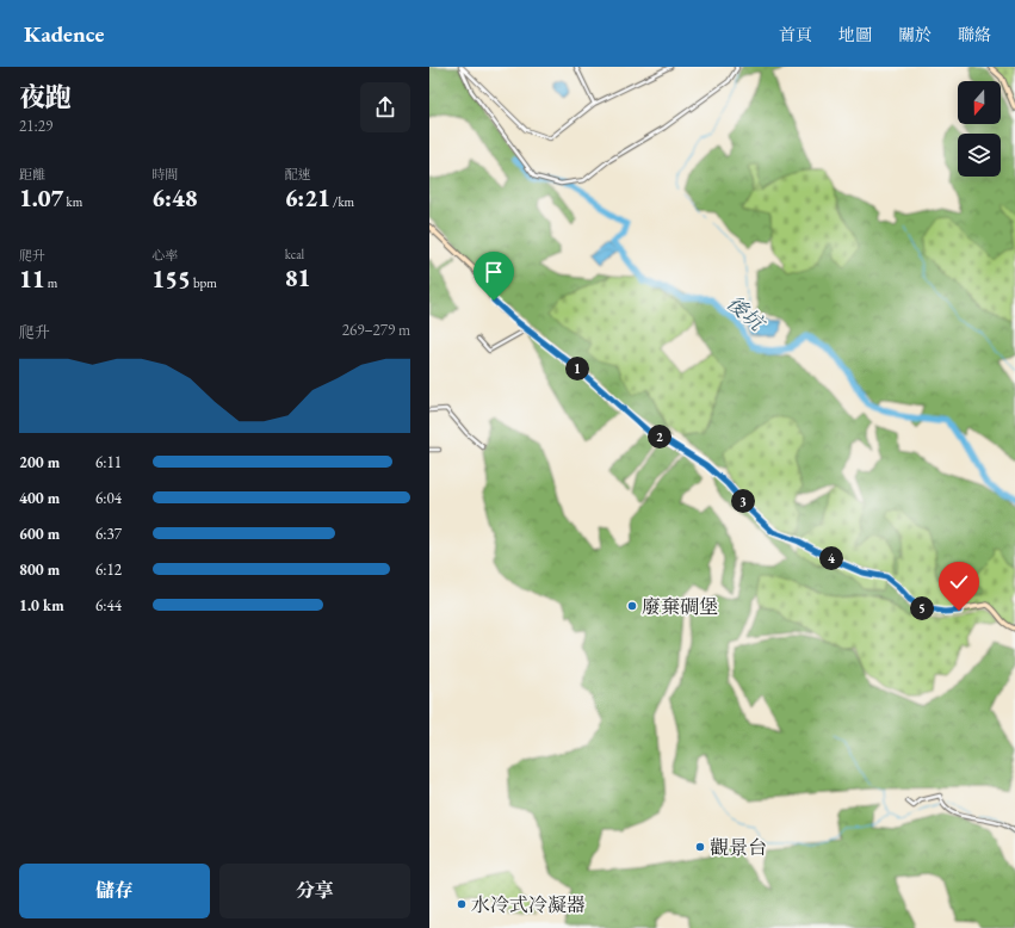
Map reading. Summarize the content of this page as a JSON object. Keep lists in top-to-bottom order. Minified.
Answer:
{"water":["後坑"],"places":["廢棄碉堡","觀景台","水冷式冷凝器"],"north":"bottom","page":{"header":"Kadence","nav":["首頁","地圖","關於","聯絡"],"heading":["夜跑","21:29"],"stats":[["距離","1.07 km"],["時間","6:48"],["配速","6:21 /km"],["爬升","11 m"],["心率","155 bpm"],["kcal","81"]],"chart":["爬升","269–279 m"],"pins":["1","2","3","4","5"],"list":[{"name":"200 m","note":"6:11"},{"name":"400 m","note":"6:04"},{"name":"600 m","note":"6:37"},{"name":"800 m","note":"6:12"},{"name":"1.0 km","note":"6:44"}],"buttons":["儲存","分享"]}}
